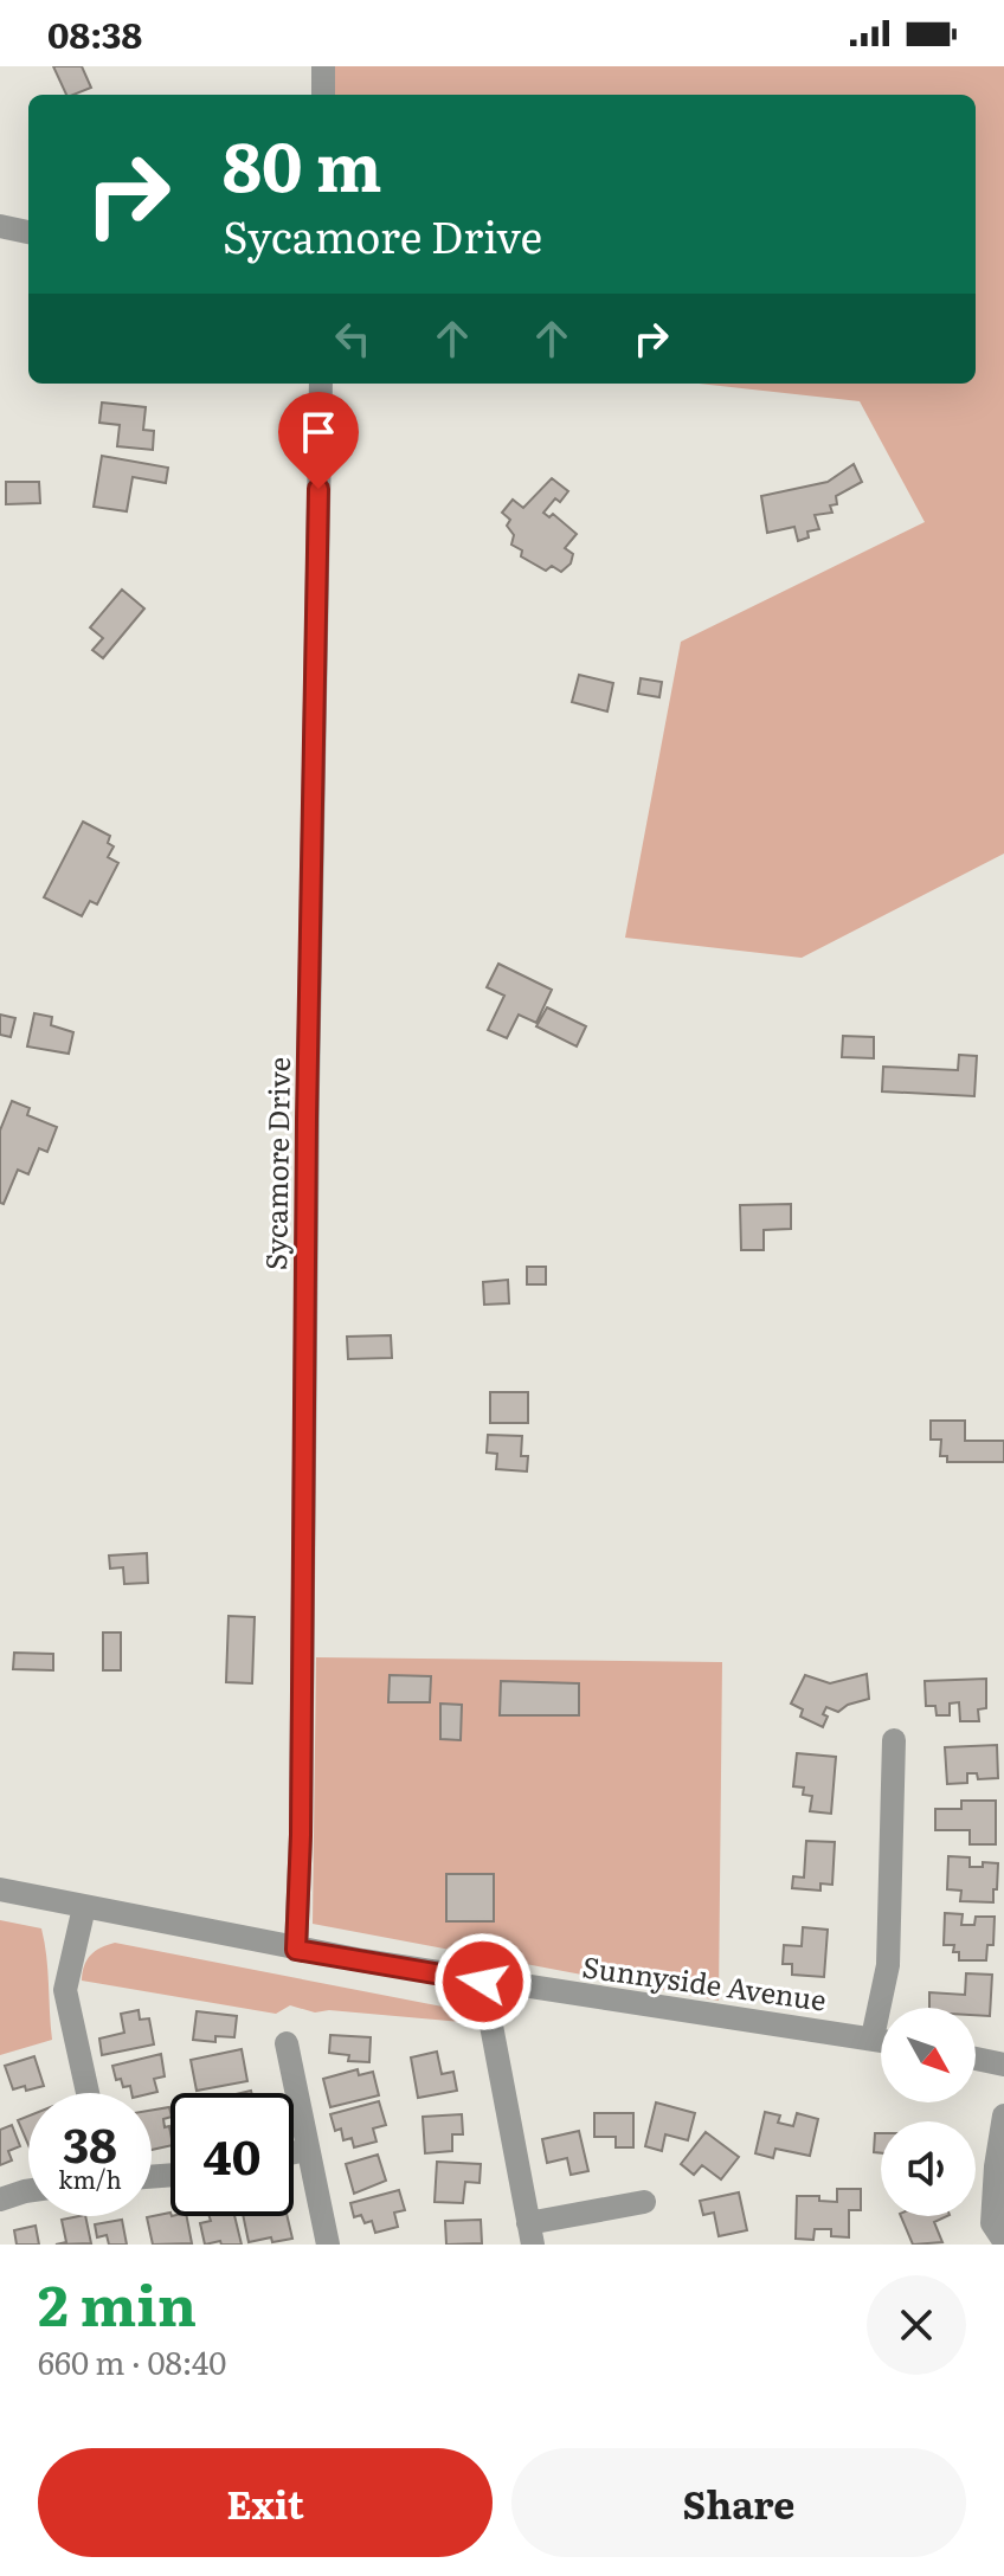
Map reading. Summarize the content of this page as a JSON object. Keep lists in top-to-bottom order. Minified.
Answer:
{"streets":{"street":["Sycamore Drive","Sunnyside Avenue"]},"crossings":[["Sycamore Drive","Sunnyside Avenue"]],"north":"bottom right","page":{"status":"08:38","turn":["80 m","Sycamore Drive"],"speed":"38 km/h","limit":"40","heading":["2 min","660 m · 08:40"],"buttons":["Exit","Share"]}}
